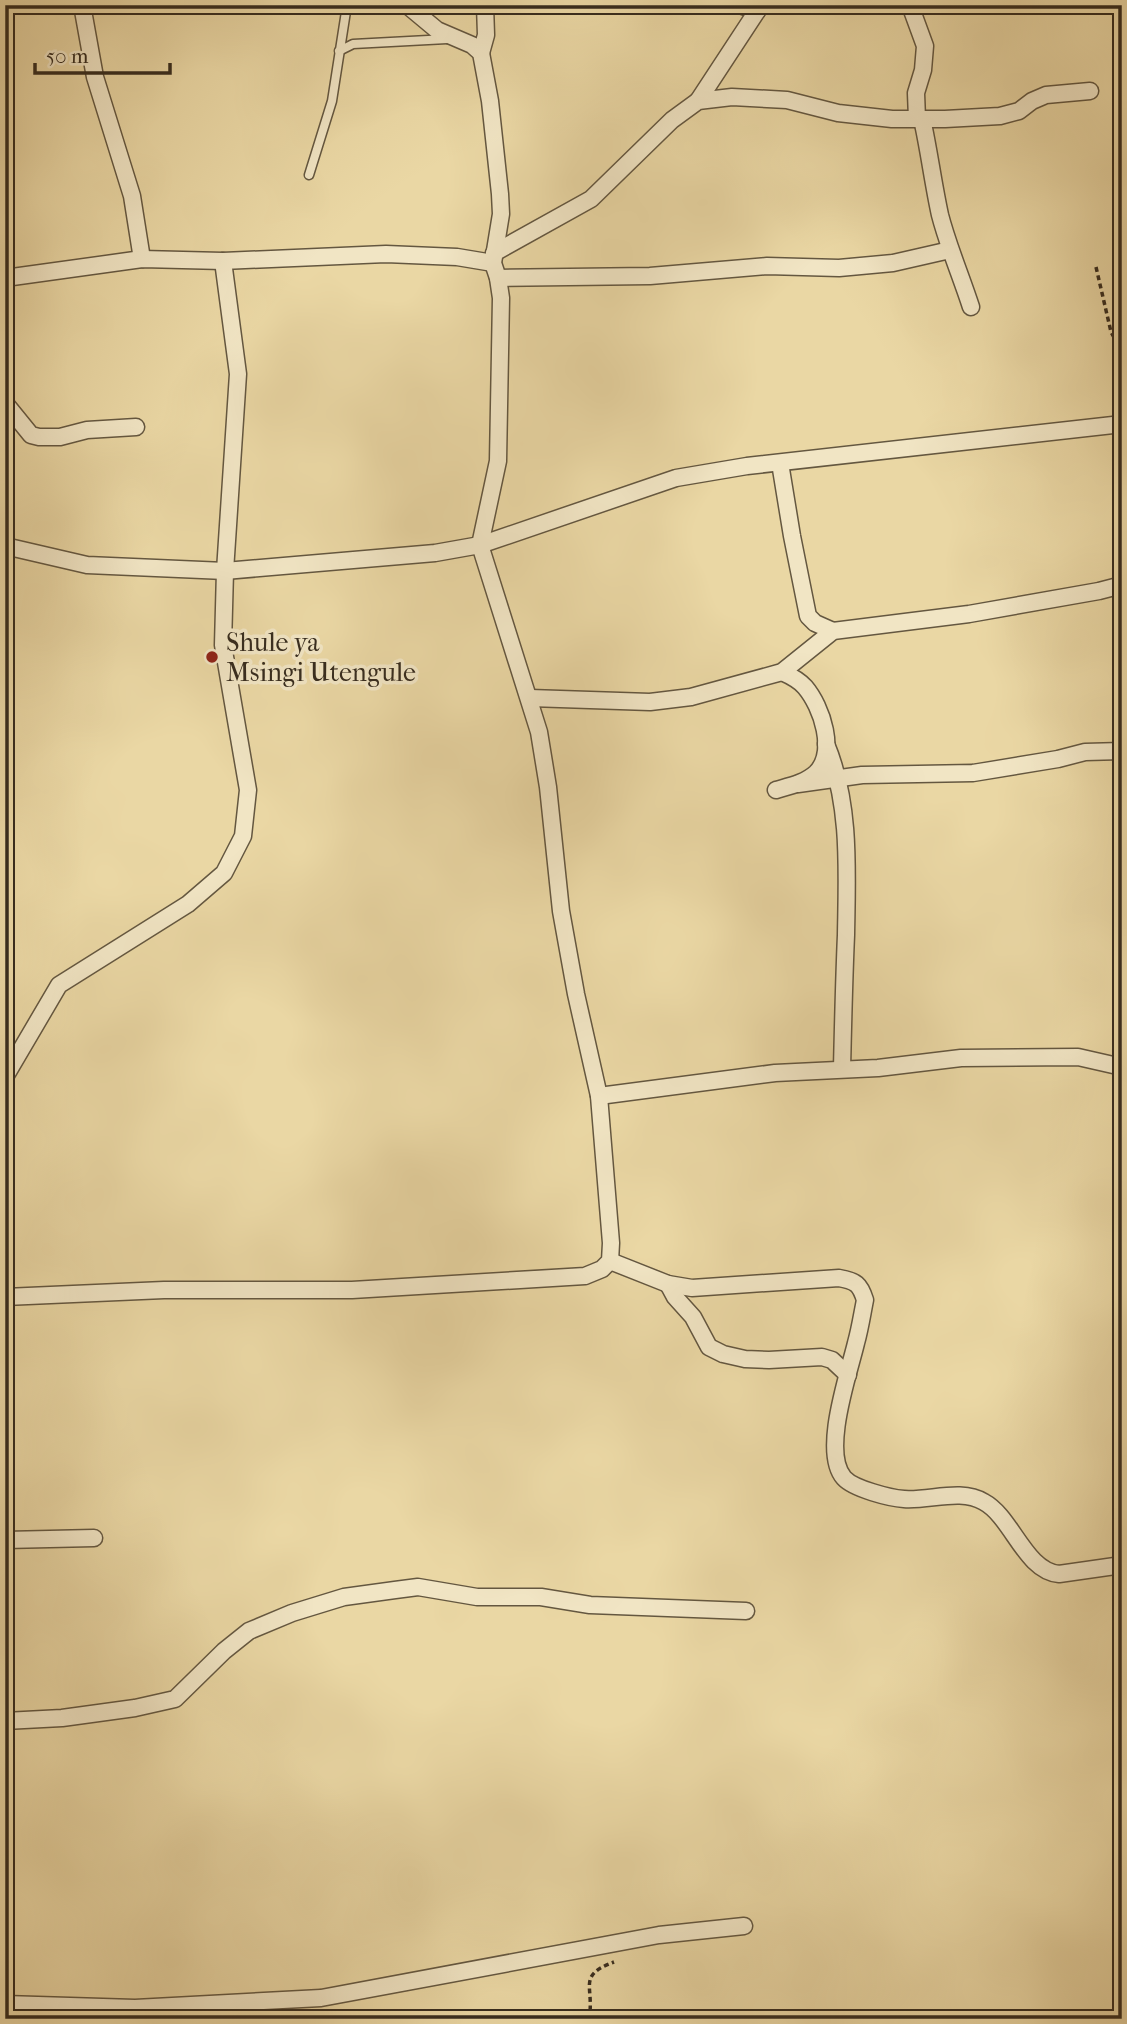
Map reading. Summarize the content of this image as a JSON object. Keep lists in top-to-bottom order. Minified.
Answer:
{"places":["Shule ya Msingi Utengule"],"scale_bar":"50 m"}
